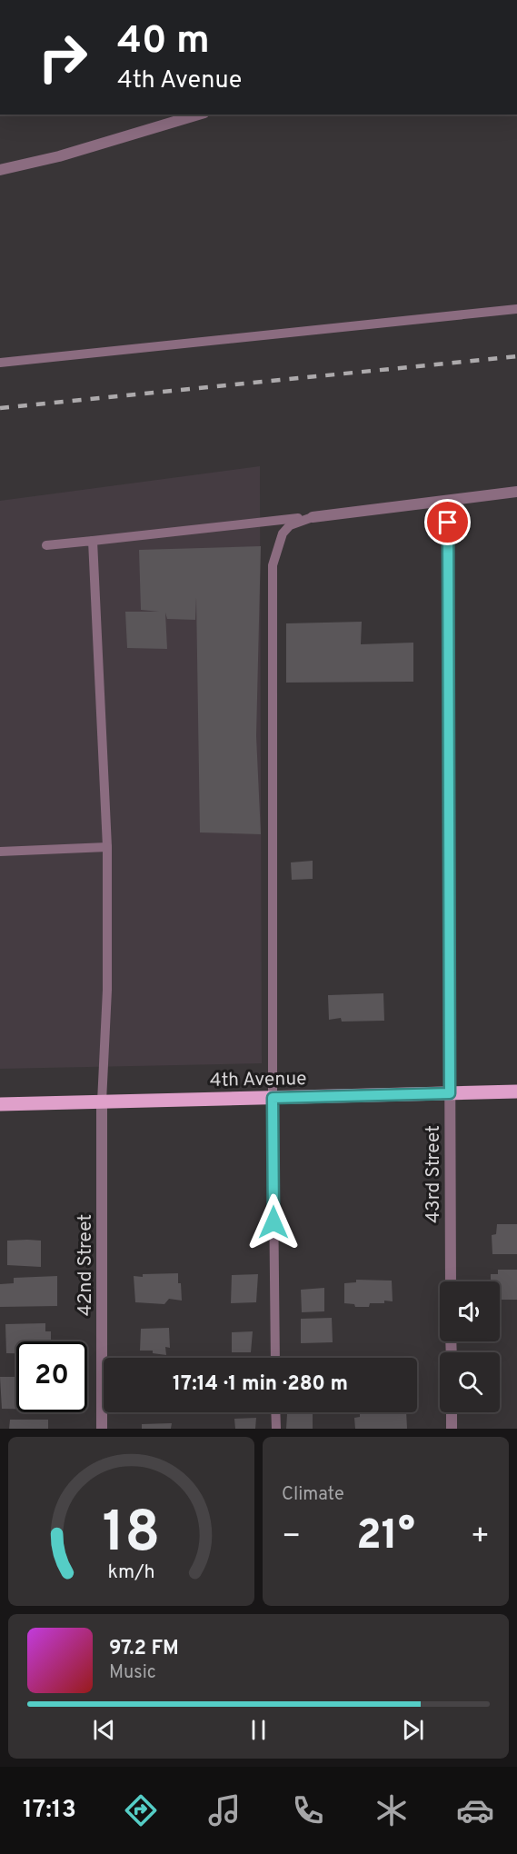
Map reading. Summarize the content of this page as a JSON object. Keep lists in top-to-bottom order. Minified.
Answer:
{"streets":{"main road":["4th Avenue"],"street":["43rd Street","42nd Street"]},"crossings":[["4th Avenue","43rd Street"],["4th Avenue","42nd Street"]],"page":{"turn":["40 m","4th Avenue"],"limit":"20","trip":"17:14 · 1 min · 280 m","tile":"Climate","heat":["−","21°","+"],"song":["97.2 FM","Music"],"tabs":"17:13","gauge":["18","km/h"]}}
